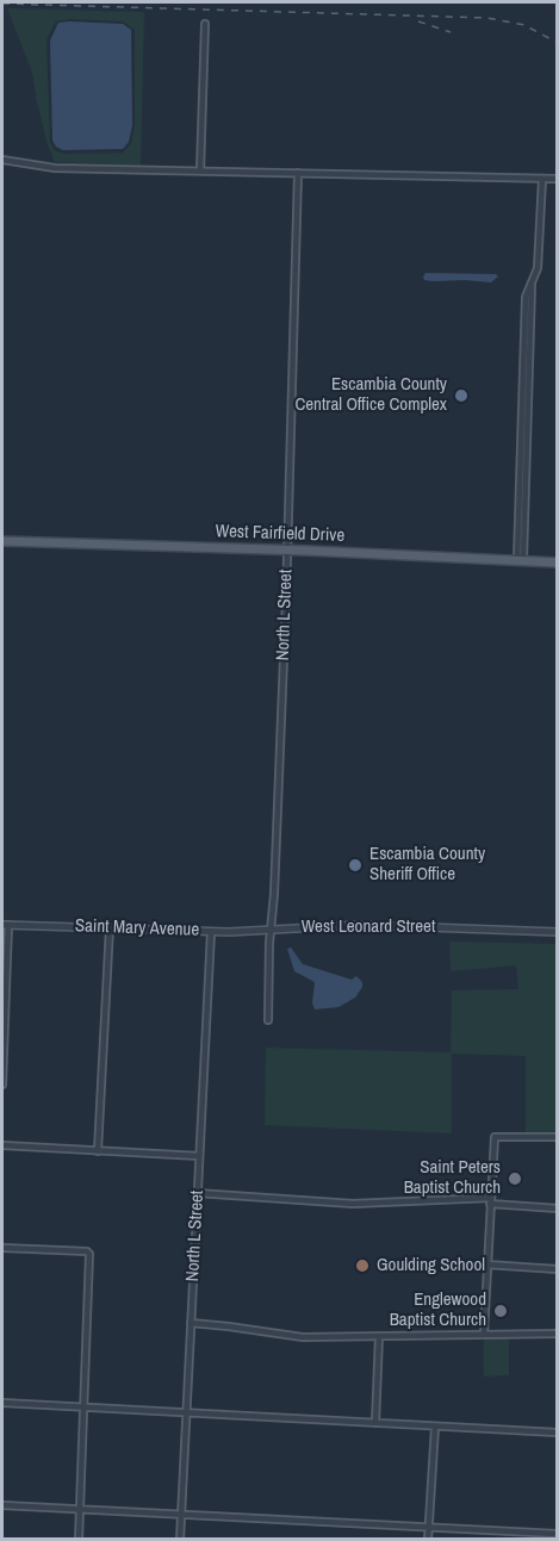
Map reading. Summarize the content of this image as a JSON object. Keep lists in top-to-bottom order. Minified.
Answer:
{"streets":{"main road":["West Fairfield Drive"],"street":["North L Street","West Leonard Street","Saint Mary Avenue"]},"crossings":[["West Fairfield Drive","North L Street"],["North L Street","West Leonard Street"],["North L Street","Saint Mary Avenue"],["West Leonard Street","Saint Mary Avenue"]],"places":["Escambia County Central Office Complex","Escambia County Sheriff Office","Saint Peters Baptist Church","Goulding School","Englewood Baptist Church"]}
